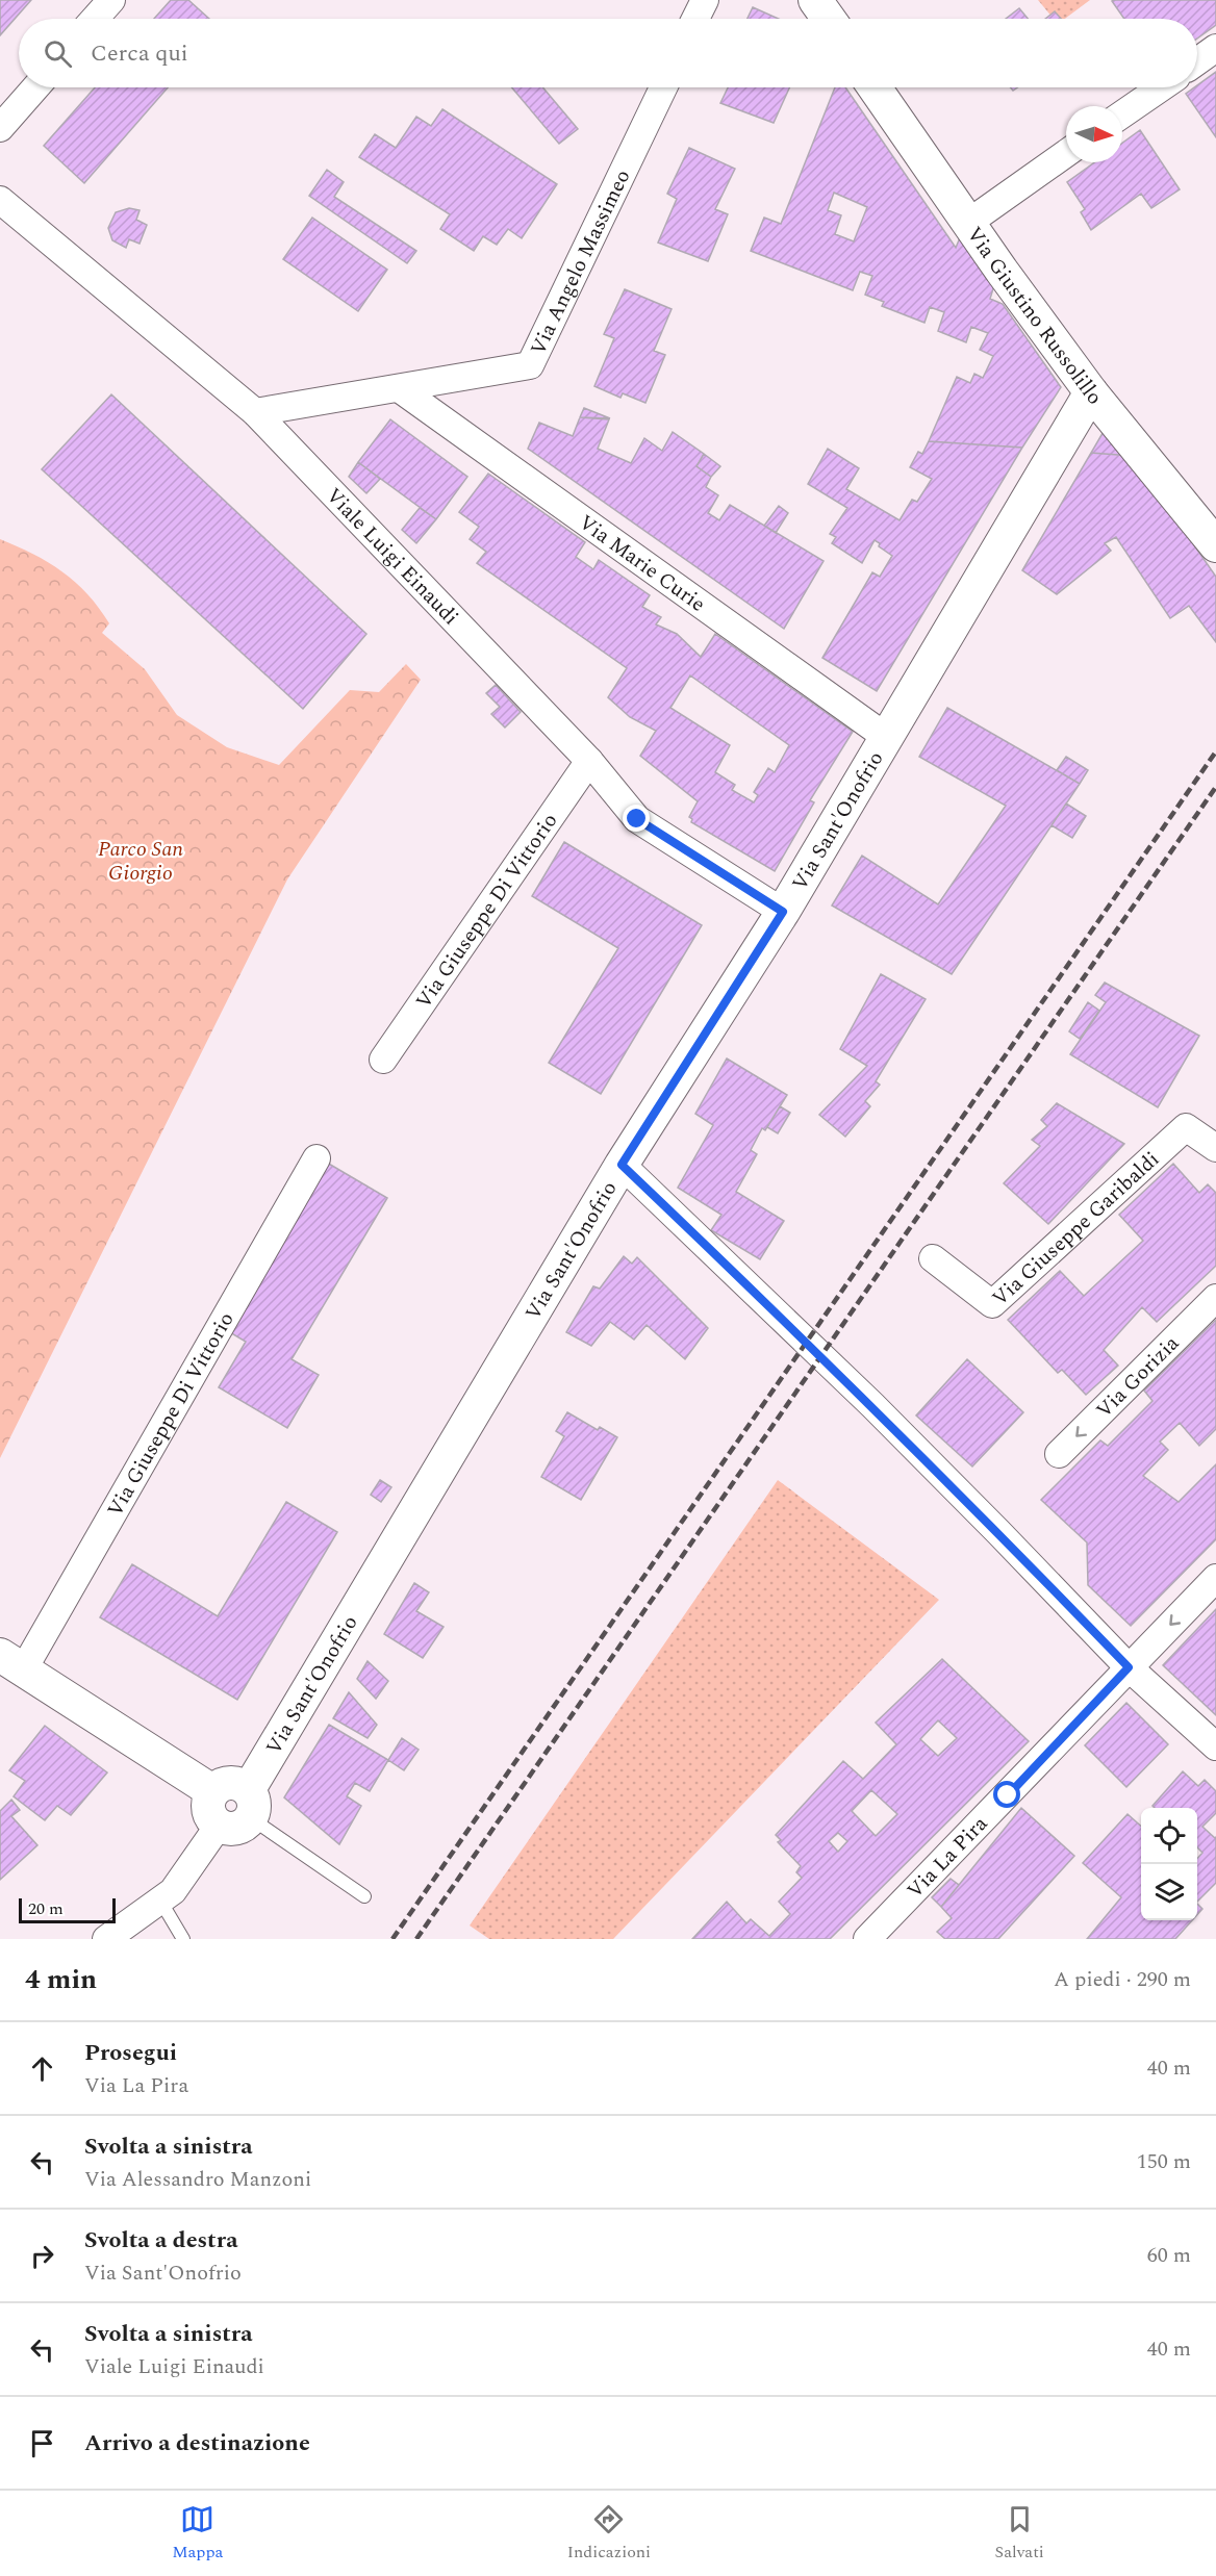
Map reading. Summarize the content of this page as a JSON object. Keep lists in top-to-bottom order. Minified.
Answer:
{"streets":{"street":["Via Angelo Massimeo","Via Giustino Russolillo","Viale Luigi Einaudi","Via Marie Curie","Via Sant'Onofrio","Via Giuseppe Di Vittorio","Via Giuseppe Garibaldi","Via Gorizia","Via La Pira"]},"crossings":[["Via Angelo Massimeo","Viale Luigi Einaudi"],["Via Angelo Massimeo","Via Marie Curie"],["Via Giustino Russolillo","Via Sant'Onofrio"],["Viale Luigi Einaudi","Via Sant'Onofrio"],["Viale Luigi Einaudi","Via Giuseppe Di Vittorio"],["Via Marie Curie","Via Sant'Onofrio"]],"one_way":["Via Gorizia"],"parks":["Parco San Giorgio"],"scale_bar":"20 m","north":"right","page":{"search":"Cerca qui","scale":"20 m","heading":["4 min","A piedi · 290 m"],"list":[["Prosegui","Via La Pira","40 m"],["Svolta a sinistra","Via Alessandro Manzoni","150 m"],["Svolta a destra","Via Sant'Onofrio","60 m"],["Svolta a sinistra","Viale Luigi Einaudi","40 m"],"Arrivo a destinazione"],"nav":["Mappa","Indicazioni","Salvati"]}}
